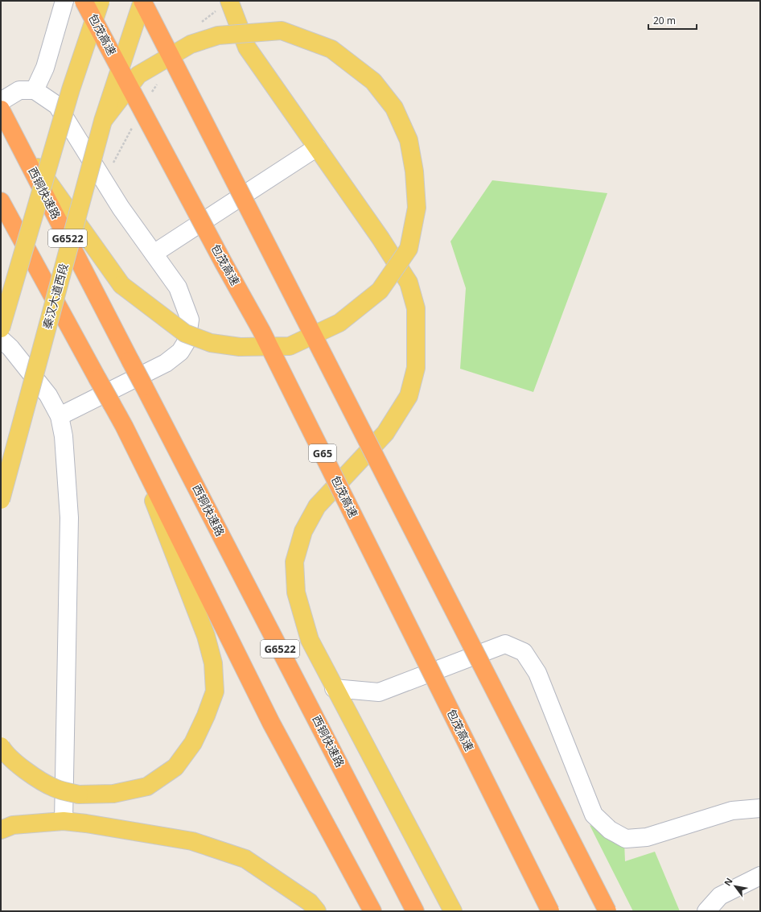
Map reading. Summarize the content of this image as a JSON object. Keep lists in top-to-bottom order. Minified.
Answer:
{"streets":{"highway":["包茂高速","西铜快速路","G6522","G65"],"main road":["秦汉大道西段"]},"scale_bar":"20 m","north":"top left"}
